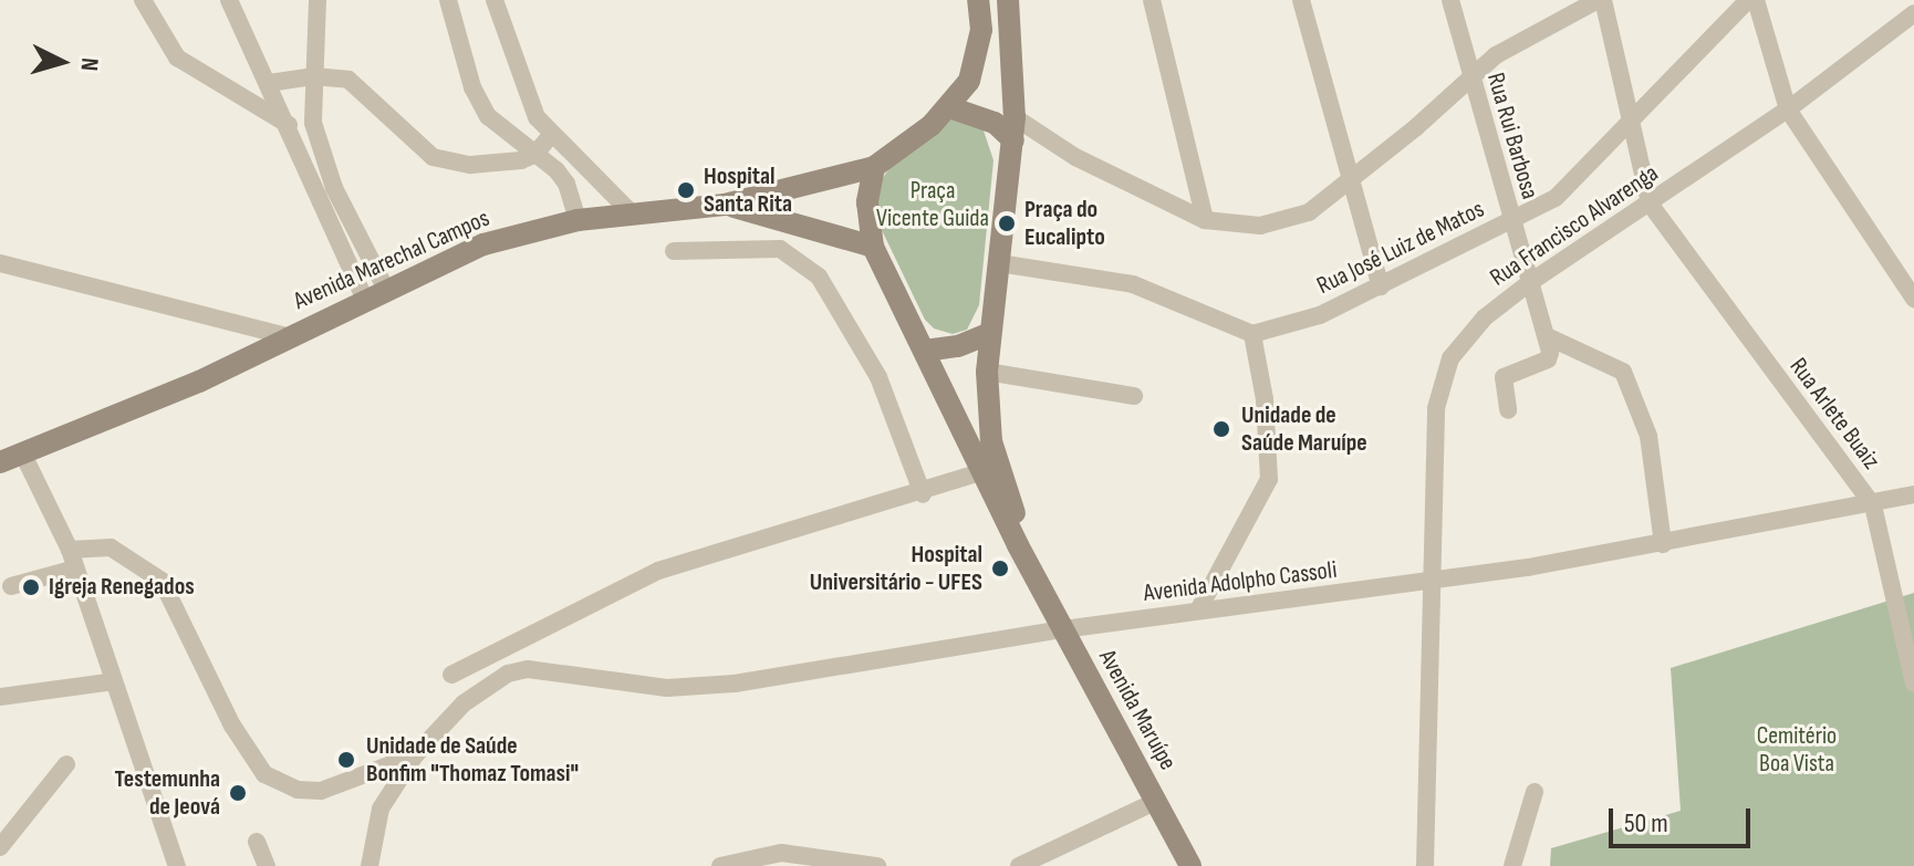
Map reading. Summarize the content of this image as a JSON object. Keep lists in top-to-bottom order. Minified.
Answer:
{"streets":{"main road":["Avenida Marechal Campos","Avenida Maruípe"],"street":["Rua Rui Barbosa","Rua Francisco Alvarenga","Rua José Luiz de Matos","Rua Arlete Buaiz","Avenida Adolpho Cassoli"]},"crossings":[["Rua Rui Barbosa","Rua Francisco Alvarenga"],["Rua Rui Barbosa","Rua José Luiz de Matos"],["Rua Francisco Alvarenga","Rua Arlete Buaiz"],["Rua Francisco Alvarenga","Avenida Adolpho Cassoli"],["Rua Arlete Buaiz","Avenida Adolpho Cassoli"],["Avenida Adolpho Cassoli","Avenida Maruípe"]],"parks":["Praça Vicente Guida","Cemitério Boa Vista"],"places":["Hospital Santa Rita","Praça do Eucalipto","Unidade de Saúde Maruípe","Hospital Universitário - UFES","Igreja Renegados","Unidade de Saúde Bonfim \"Thomaz Tomasi\"","Testemunha de Jeová"],"scale_bar":"50 m","north":"right"}
